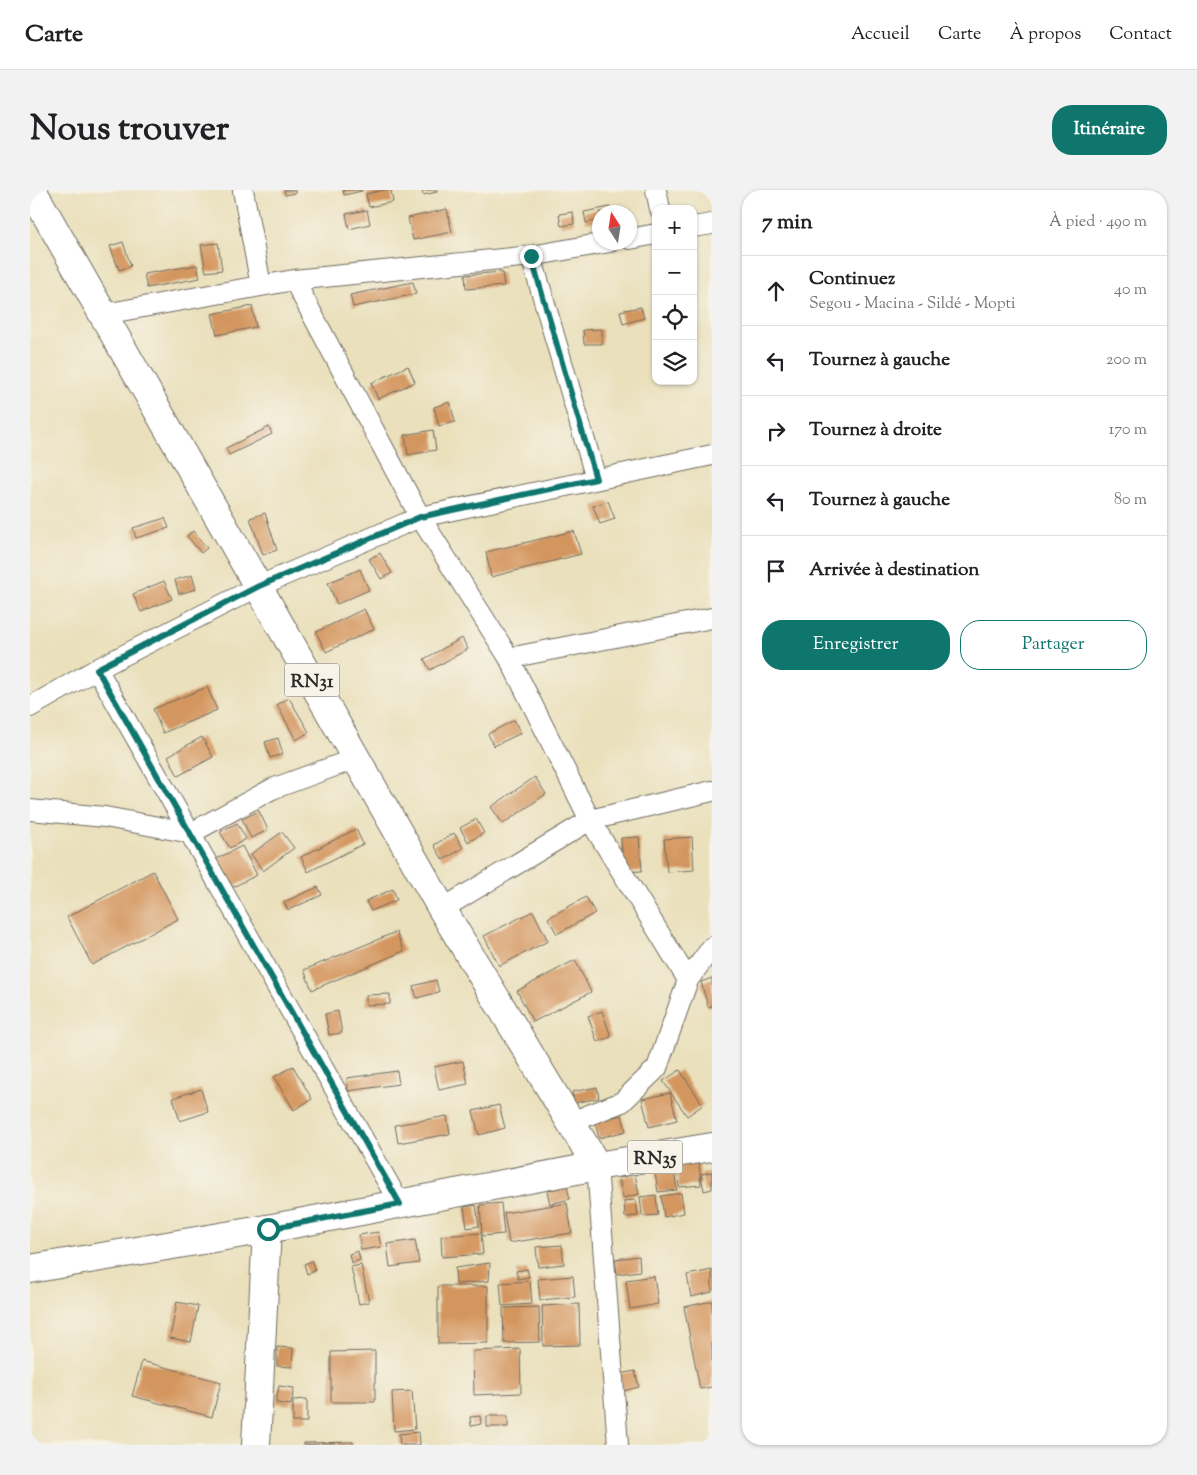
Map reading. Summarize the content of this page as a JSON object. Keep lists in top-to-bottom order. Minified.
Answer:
{"streets":{"main road":["RN31","RN35"]},"crossings":[["RN31","RN35"]],"north":"top","page":{"header":"Carte","nav":["Accueil","Carte","À propos","Contact"],"title":"Nous trouver","buttons":["Itinéraire",["Enregistrer","Partager"]],"heading":["7 min","À pied · 490 m"],"map_buttons":["+","−"],"list":[["Continuez","Segou - Macina - Sildé - Mopti","40 m"],["Tournez à gauche","200 m"],["Tournez à droite","170 m"],["Tournez à gauche","80 m"],"Arrivée à destination"]}}
